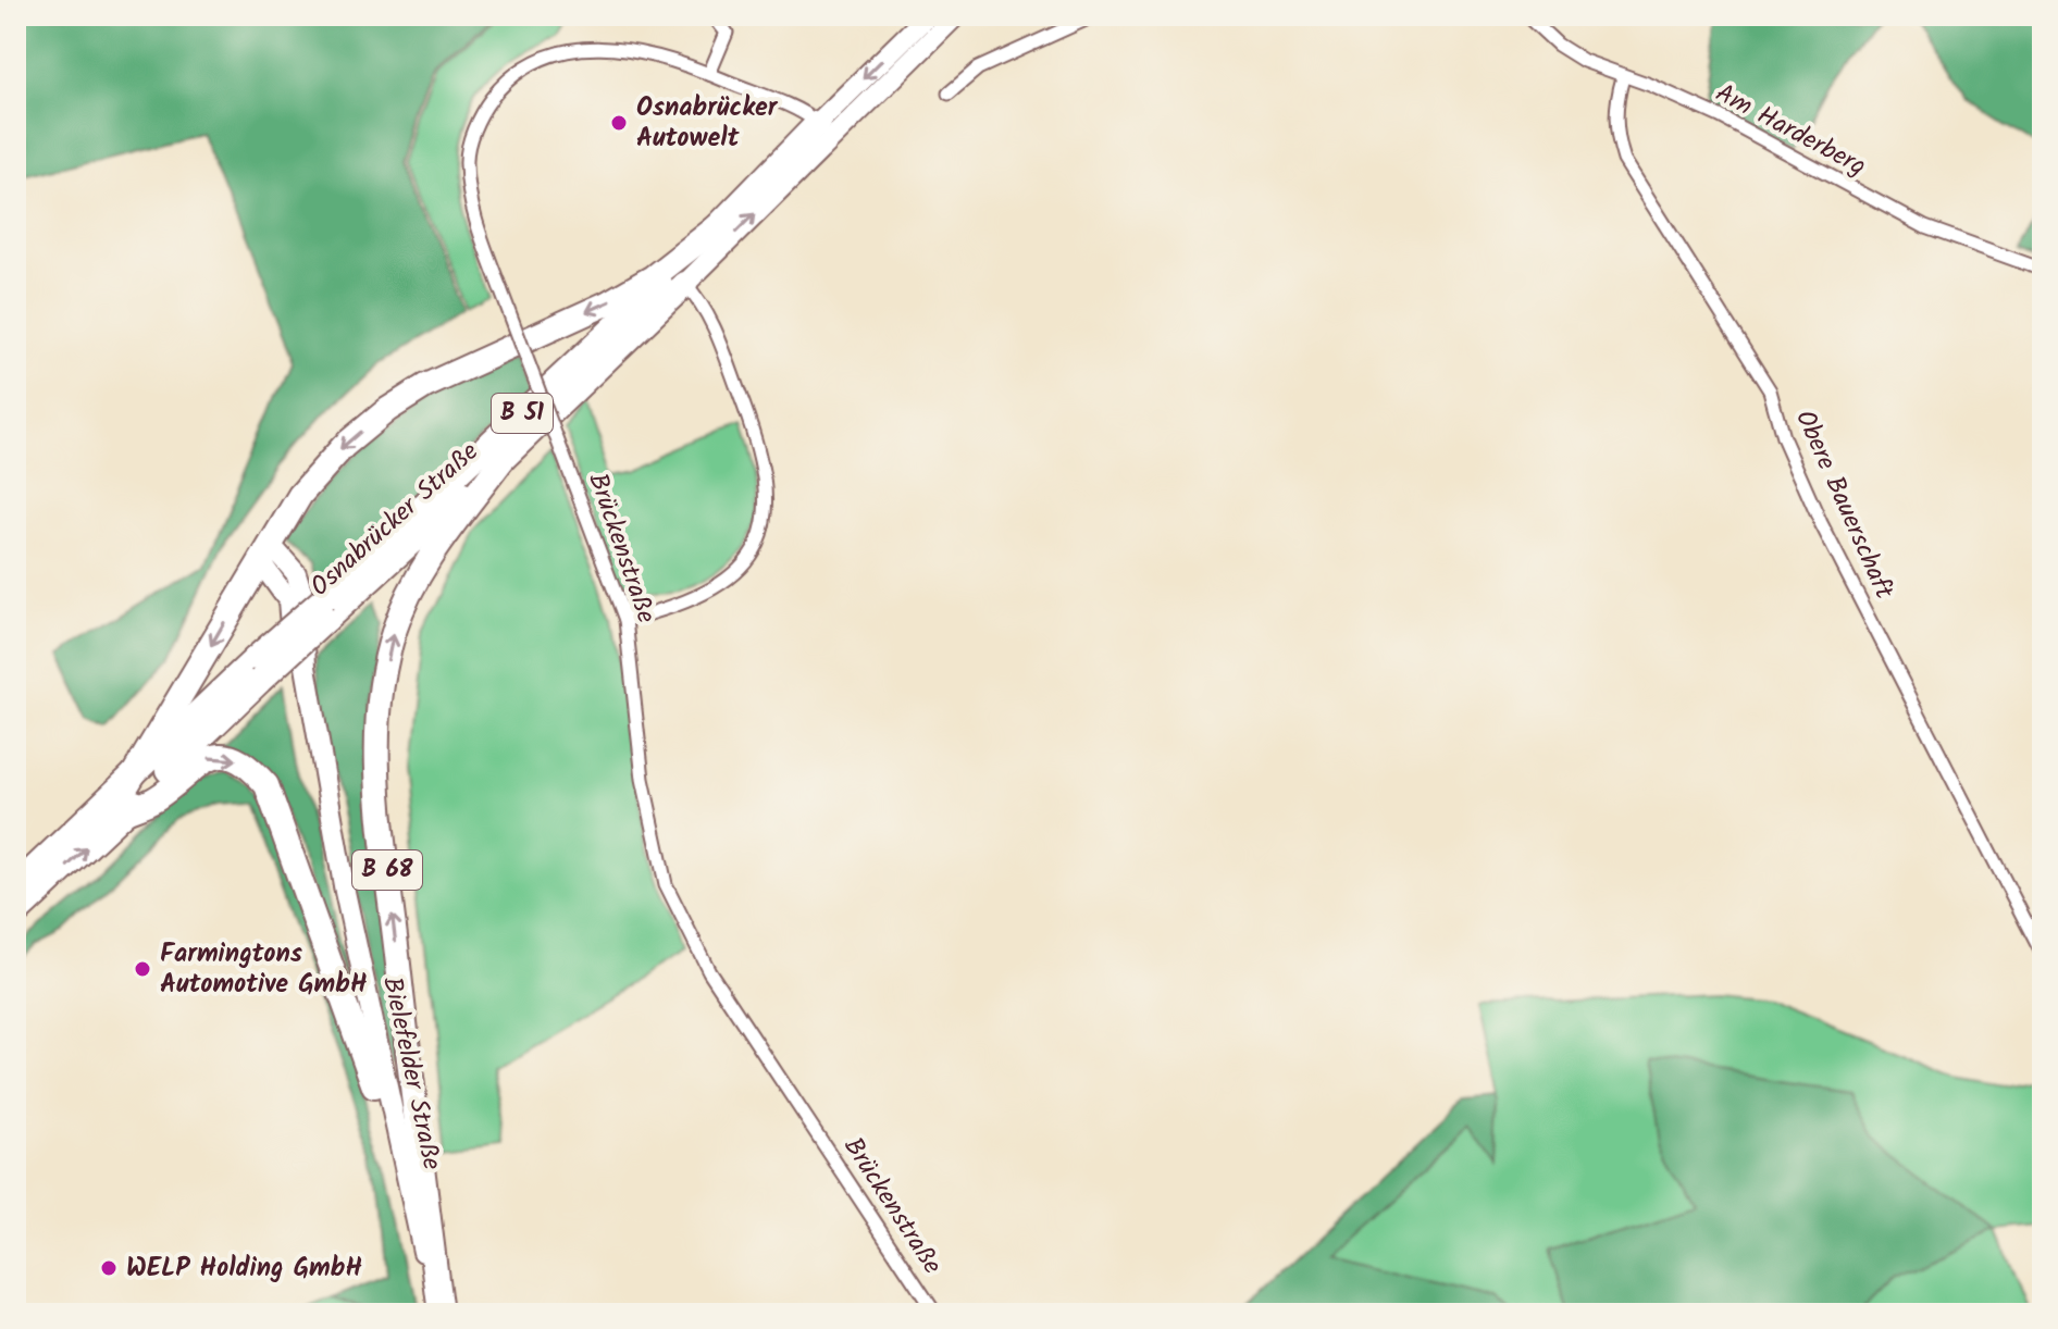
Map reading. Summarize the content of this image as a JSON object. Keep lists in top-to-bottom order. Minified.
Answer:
{"streets":{"highway":["B 51","Osnabrücker Straße","B 68"],"main road":["Bielefelder Straße"],"street":["Am Harderberg","Obere Bauerschaft","Brückenstraße"]},"crossings":[["Am Harderberg","Obere Bauerschaft"],["Osnabrücker Straße","Brückenstraße"],["Osnabrücker Straße","B 68"],["B 68","Bielefelder Straße"]],"places":["Osnabrücker Autowelt","Farmingtons Automotive GmbH","WELP Holding GmbH"]}
